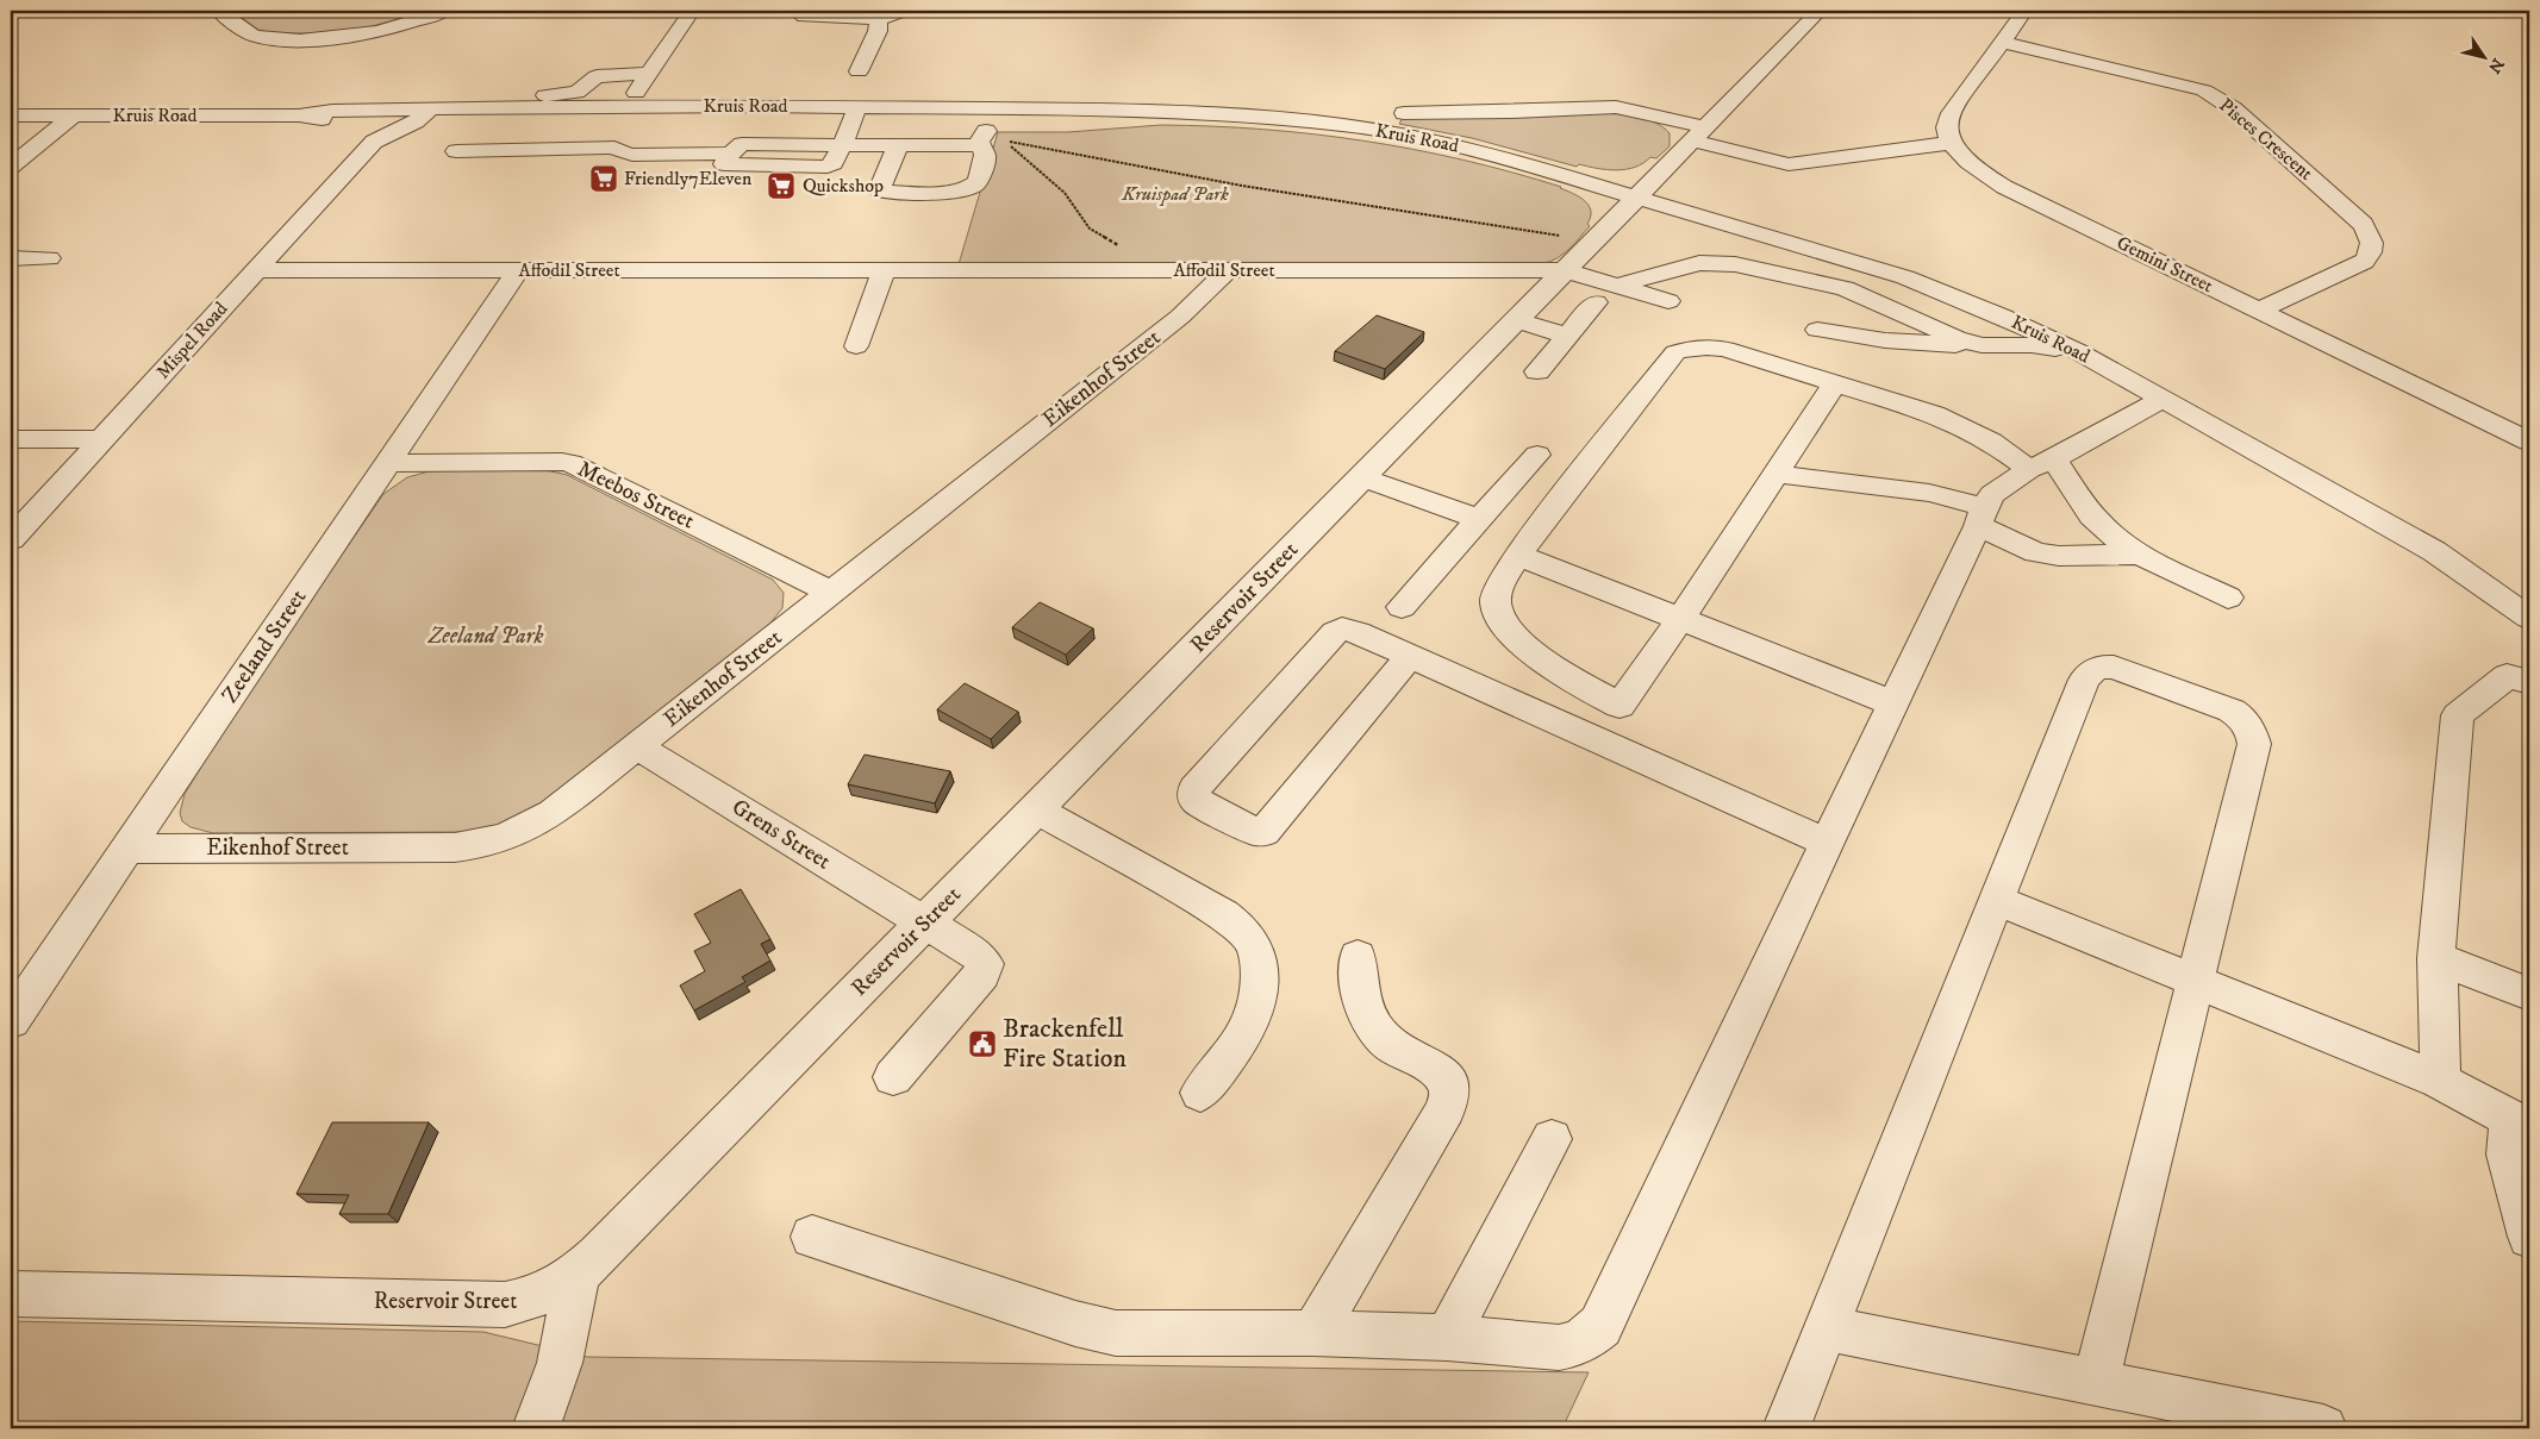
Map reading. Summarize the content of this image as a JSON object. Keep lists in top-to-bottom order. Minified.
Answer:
{"streets":{"street":["Kruis Road","Pisces Crescent","Gemini Street","Affodil Street","Mispel Road","Eikenhof Street","Meebos Street","Reservoir Street","Zeeland Street","Grens Street"]},"crossings":[["Kruis Road","Gemini Street"],["Kruis Road","Mispel Road"],["Kruis Road","Reservoir Street"],["Pisces Crescent","Gemini Street"],["Affodil Street","Mispel Road"],["Affodil Street","Eikenhof Street"],["Affodil Street","Reservoir Street"],["Affodil Street","Zeeland Street"],["Eikenhof Street","Meebos Street"],["Eikenhof Street","Zeeland Street"],["Eikenhof Street","Grens Street"],["Meebos Street","Zeeland Street"],["Reservoir Street","Grens Street"]],"parks":["Kruispad Park","Zeeland Park"],"places":{"supermarket":["Friendly7Eleven","Quickshop"],"public building":["Brackenfell Fire Station"]},"north":"bottom right"}
